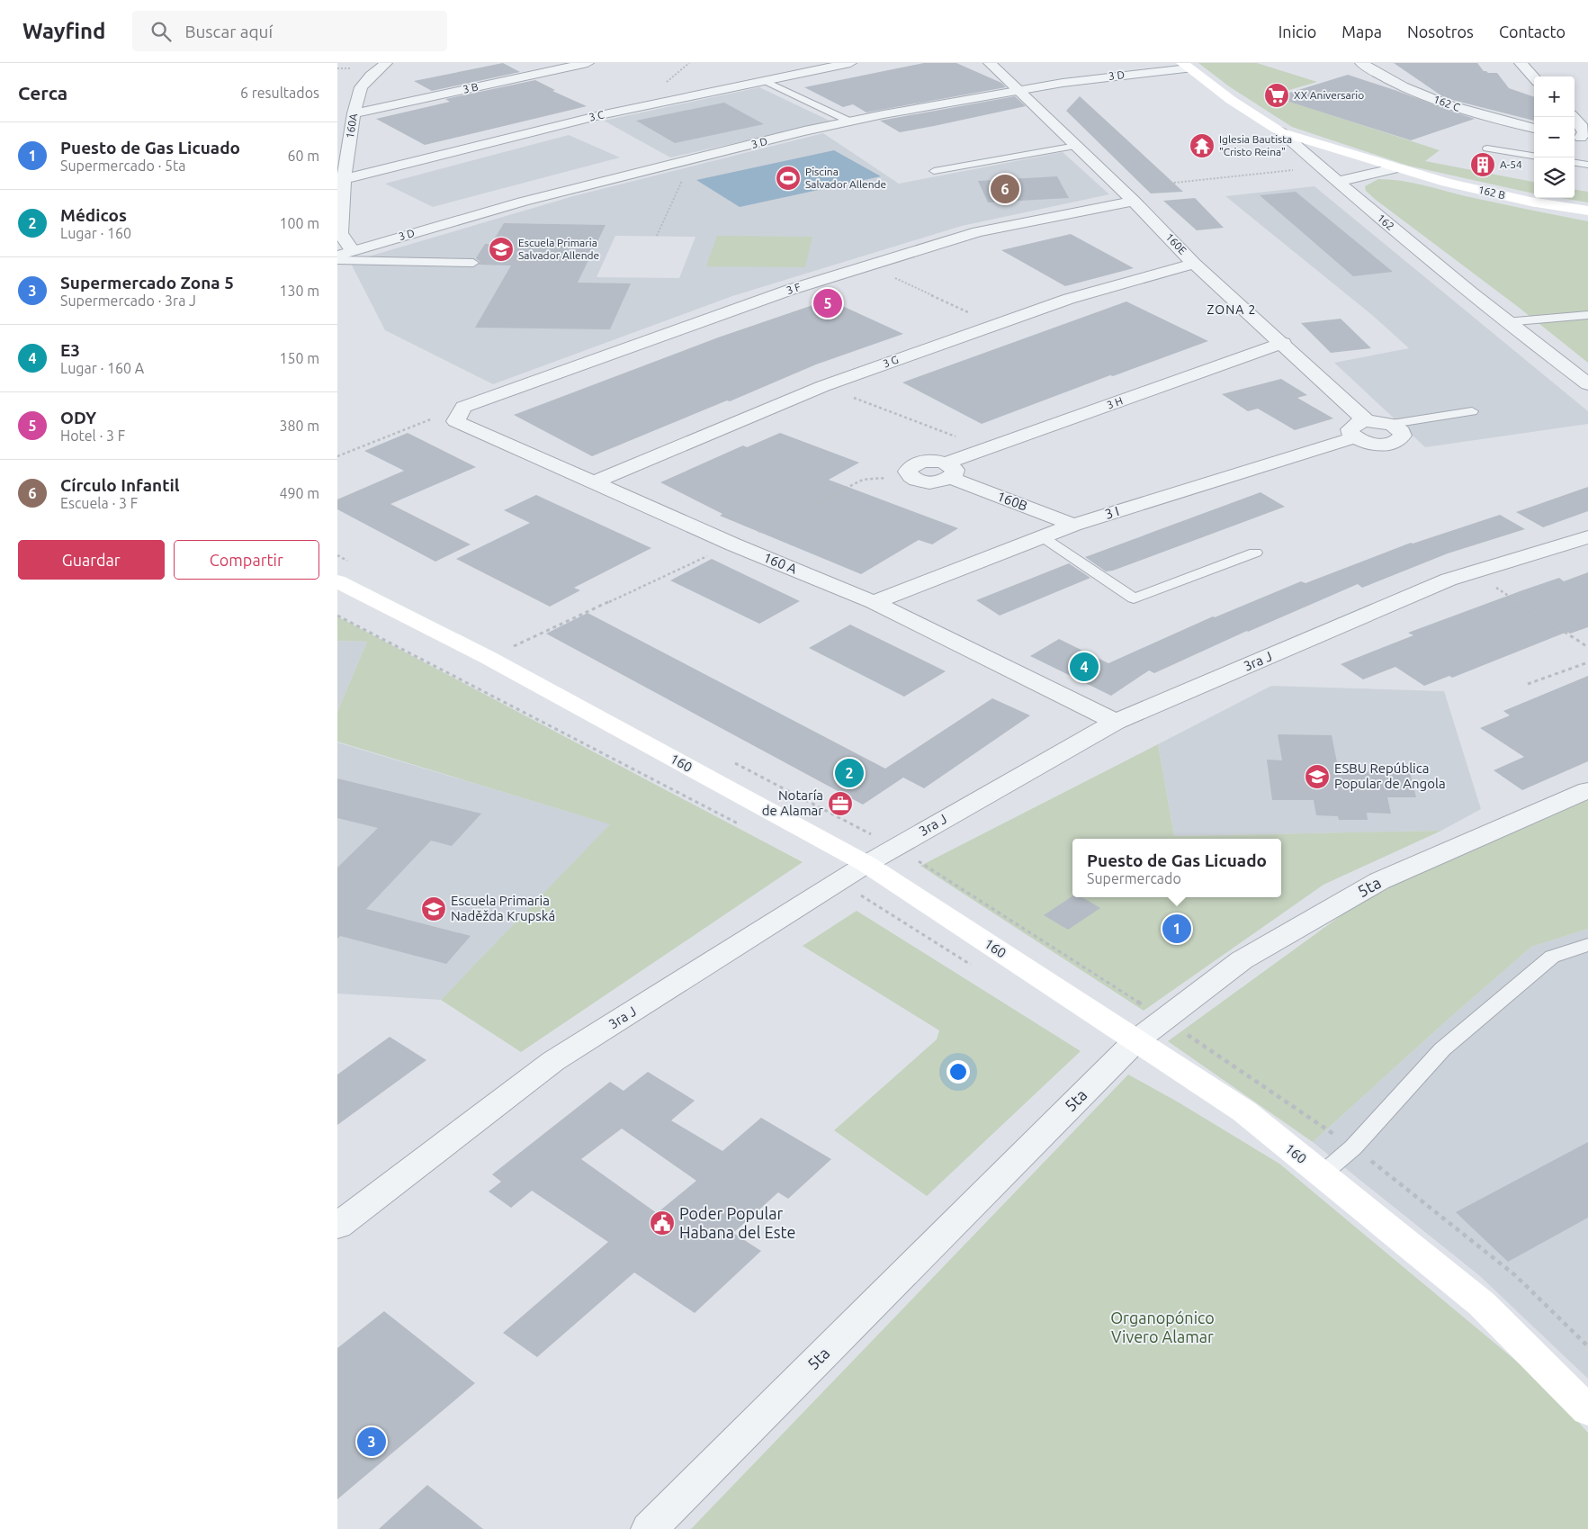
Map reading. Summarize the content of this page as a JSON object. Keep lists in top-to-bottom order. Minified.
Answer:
{"streets":{"main road":["162 B","162","160"],"street":["3 D","3 B","162 C","3 C","160A","160E","3 F","3 G","3 H","160B","3 I","160 A","3ra J","5ta"]},"crossings":[["3 D","160A"],["3 D","162"],["3 D","160E"],["3 B","160A"],["3 C","160A"],["162 B","162"],["160E","3 F"],["160E","3 G"],["160E","3 H"],["3 F","160 A"],["3 G","160 A"],["3 H","160B"],["160B","3 I"],["3 I","160 A"],["160 A","3ra J"],["3ra J","160"],["160","5ta"]],"districts":["ZONA 2"],"parks":["Organopónico Vivero Alamar"],"places":{"supermarket":["XX Aniversario"],"temple":["Iglesia Bautista \"Cristo Reina\""],"building":["A-54"],"sports":["Piscina Salvador Allende"],"school or university":["Escuela Primaria Salvador Allende","ESBU República Popular de Angola","Escuela Primaria Naděžda Krupská"],"office":["Notaría de Alamar"],"public building":["Poder Popular Habana del Este"]},"page":{"header":"Wayfind","search":"Buscar aquí","nav":["Inicio","Mapa","Nosotros","Contacto"],"heading":["Cerca","6 resultados"],"map_buttons":["+","−"],"list":[{"mark":"1","name":"Puesto de Gas Licuado","note":"Supermercado · 5ta","value":"60 m"},{"mark":"2","name":"Médicos","note":"Lugar · 160","value":"100 m"},{"mark":"3","name":"Supermercado Zona 5","note":"Supermercado · 3ra J","value":"130 m"},{"mark":"4","name":"E3","note":"Lugar · 160 A","value":"150 m"},{"mark":"5","name":"ODY","note":"Hotel · 3 F","value":"380 m"},{"mark":"6","name":"Círculo Infantil","note":"Escuela · 3 F","value":"490 m"}],"pins":["6","5","4","2","1","3"],"buttons":["Guardar","Compartir"],"popup":["Puesto de Gas Licuado","Supermercado"]}}
